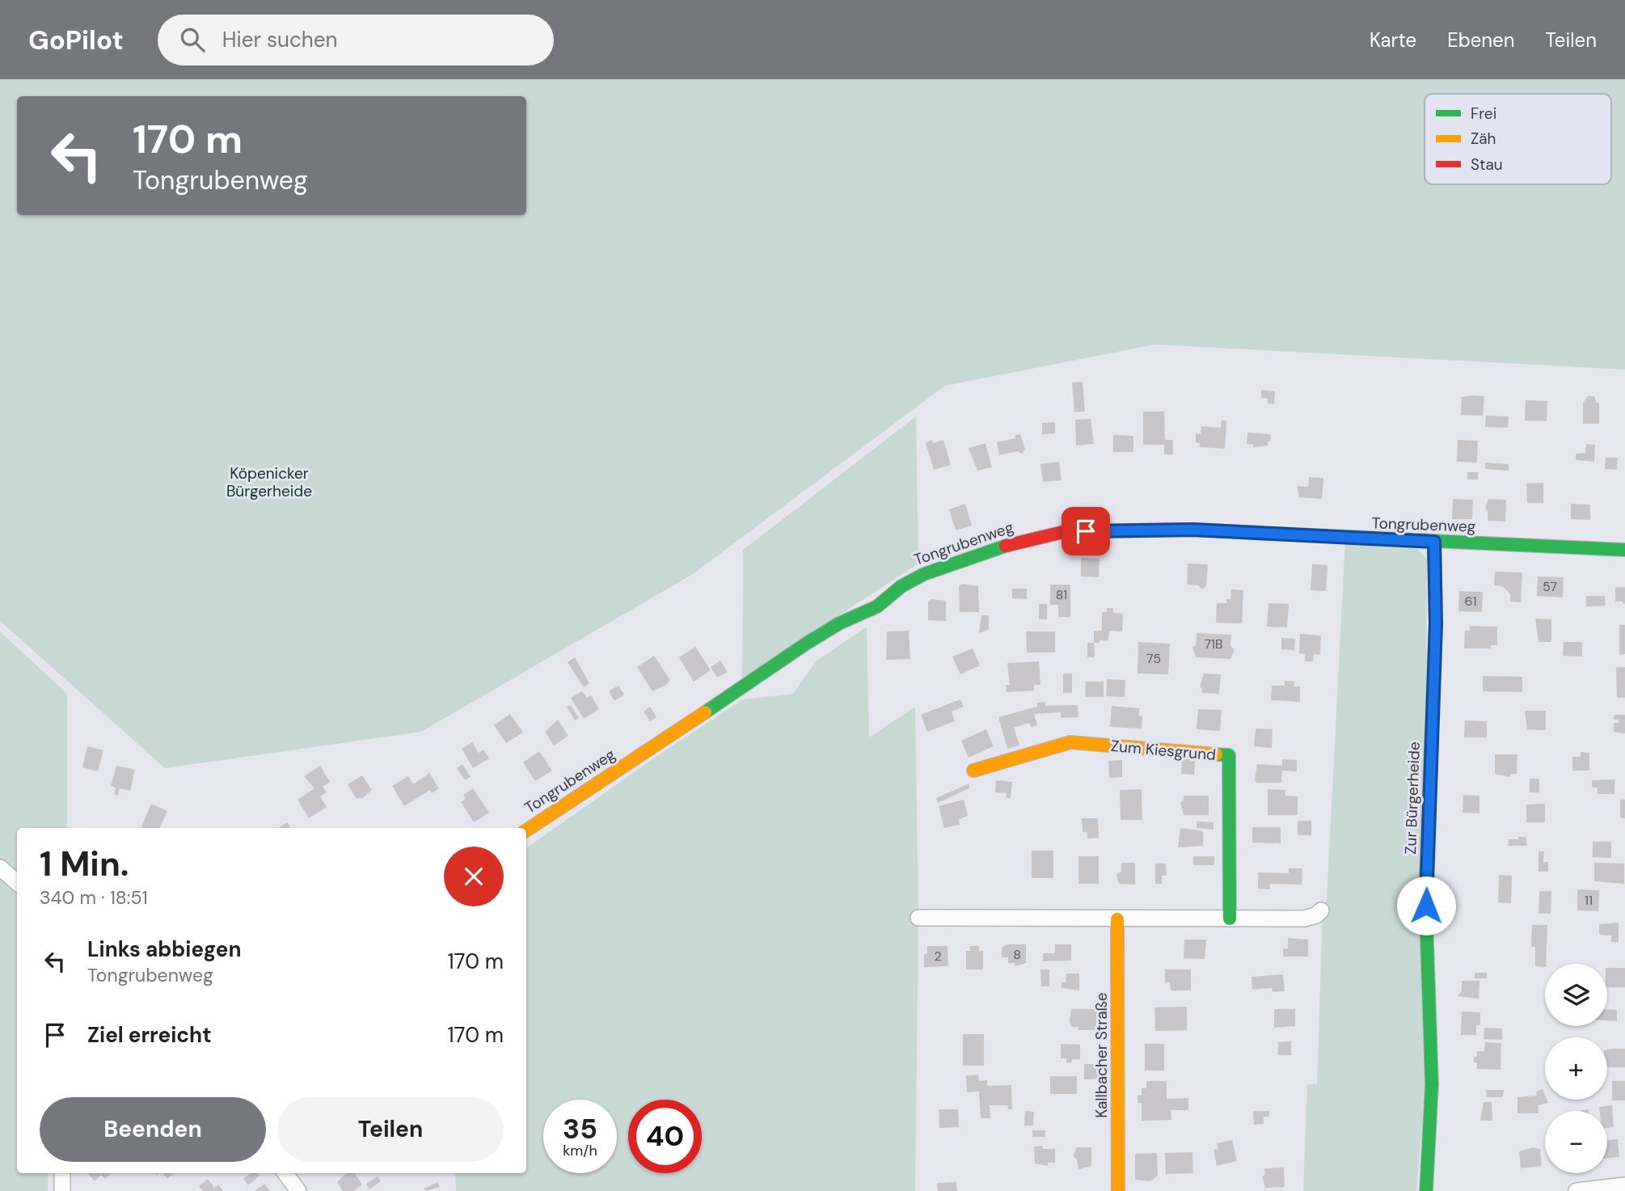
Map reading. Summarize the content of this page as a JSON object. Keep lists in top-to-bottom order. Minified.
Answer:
{"streets":{"street":["Tongrubenweg","Zum Kiesgrund","Zur Bürgerheide","Kallbacher Straße"]},"crossings":[["Tongrubenweg","Zur Bürgerheide"]],"parks":["Köpenicker Bürgerheide"],"house_numbers":["57","81","61","71B","75","11","8","2"],"legend":["Frei","Zäh","Stau"],"page":{"header":"GoPilot","search":"Hier suchen","nav":["Karte","Ebenen","Teilen"],"turn":["170 m","Tongrubenweg"],"heading":["1 Min.","340 m · 18:51"],"list":[{"name":"Links abbiegen","note":"Tongrubenweg","value":"170 m"},{"name":"Ziel erreicht","value":"170 m"}],"map_buttons":["+","−"],"buttons":["Beenden","Teilen"],"speed":"35 km/h","limit":"40"}}
